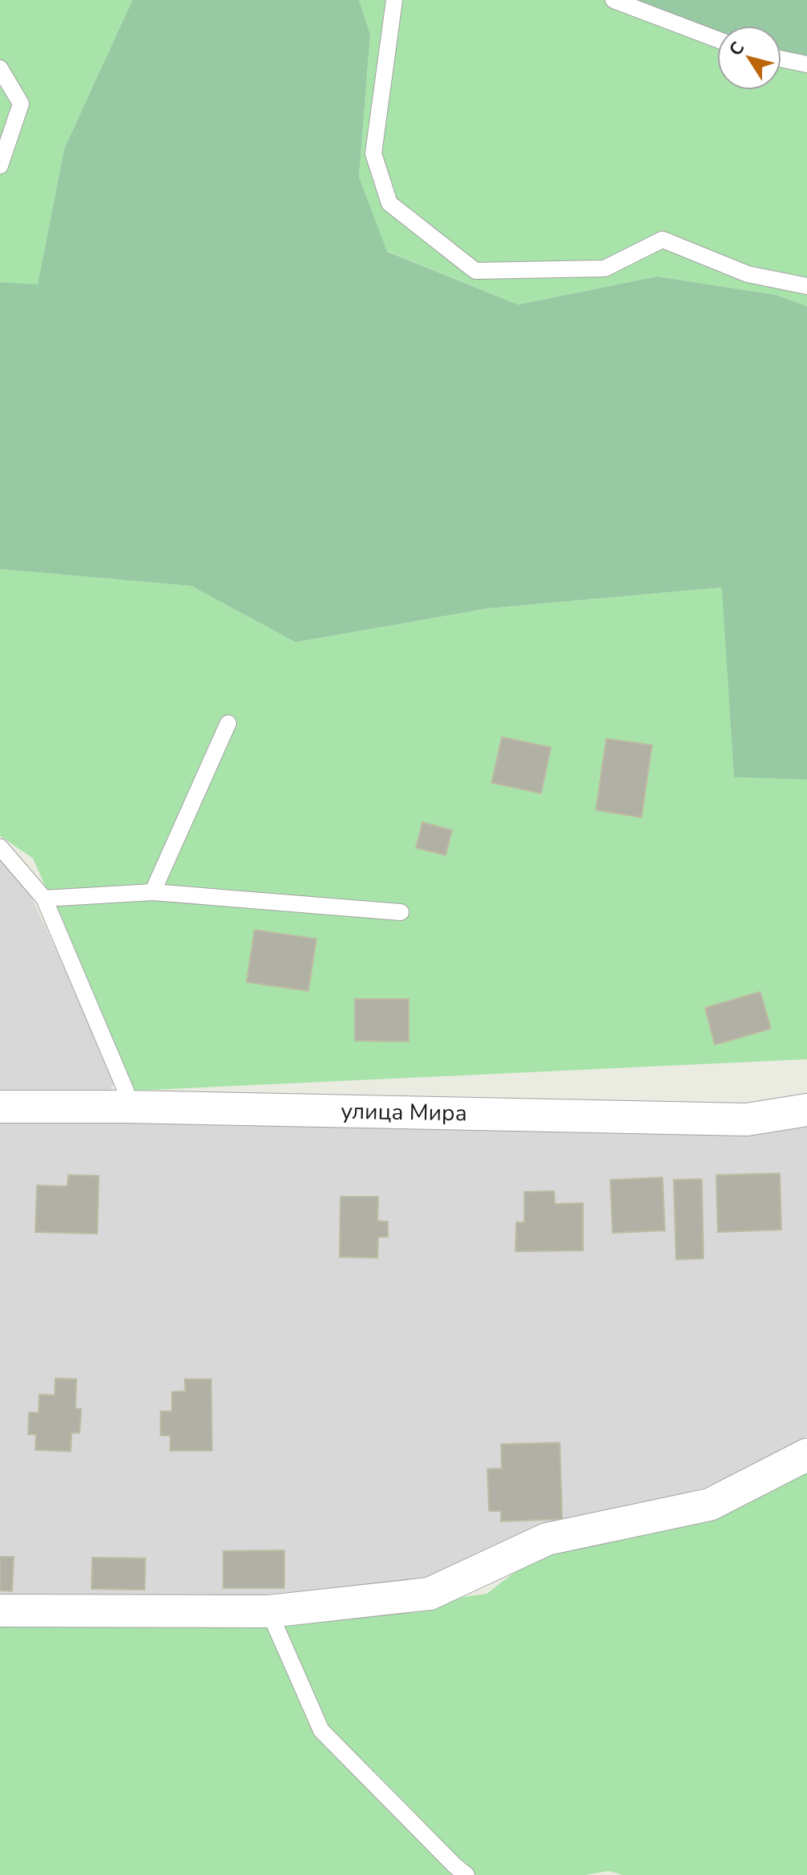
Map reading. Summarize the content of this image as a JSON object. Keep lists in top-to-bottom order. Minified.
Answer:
{"streets":{"street":["улица Мира"]},"north":"top left"}
